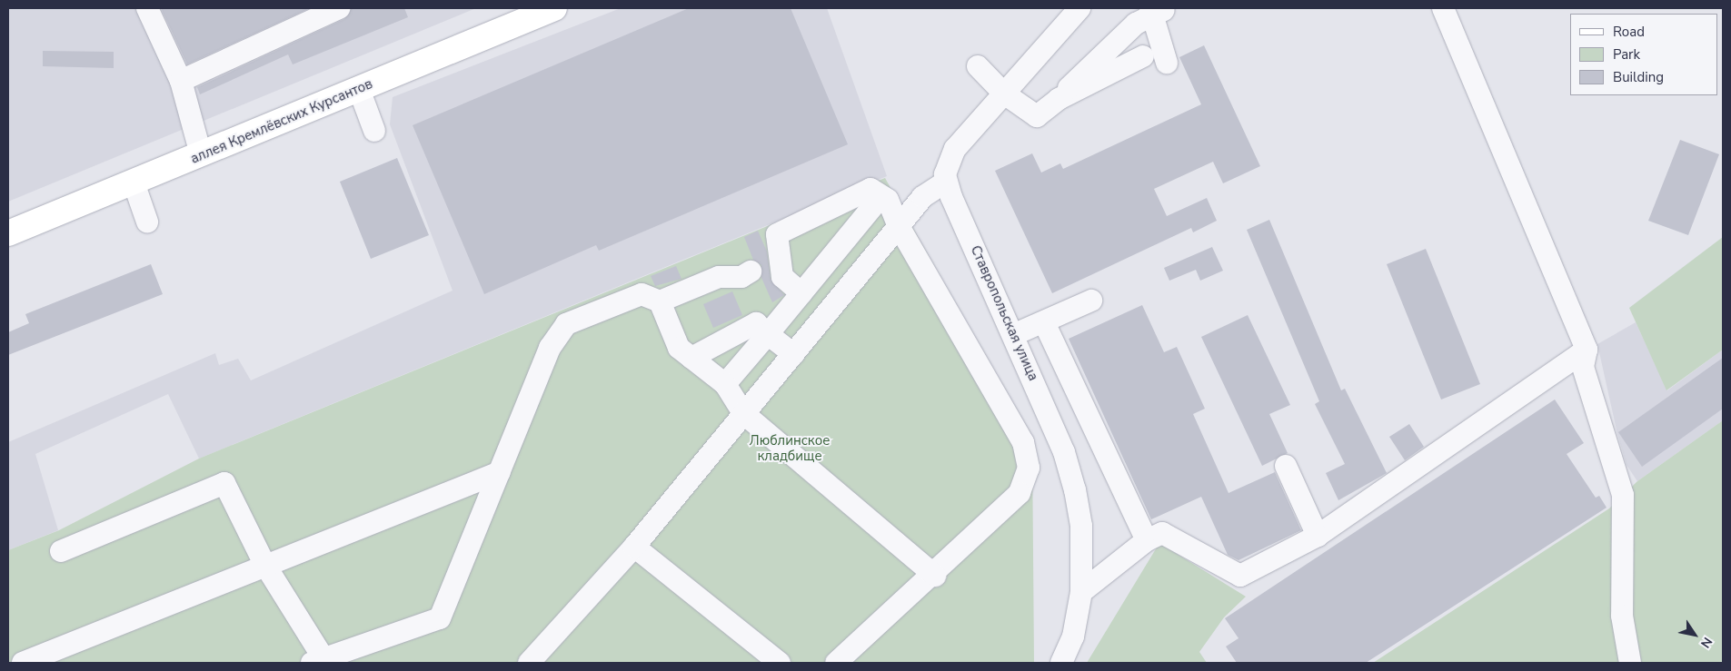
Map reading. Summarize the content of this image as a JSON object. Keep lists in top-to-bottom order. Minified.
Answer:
{"streets":{"main road":["аллея Кремлёвских Курсантов"],"street":["Ставропольская улица"]},"parks":["Люблинское кладбище"],"legend":["Road","Park","Building"],"north":"bottom right"}
